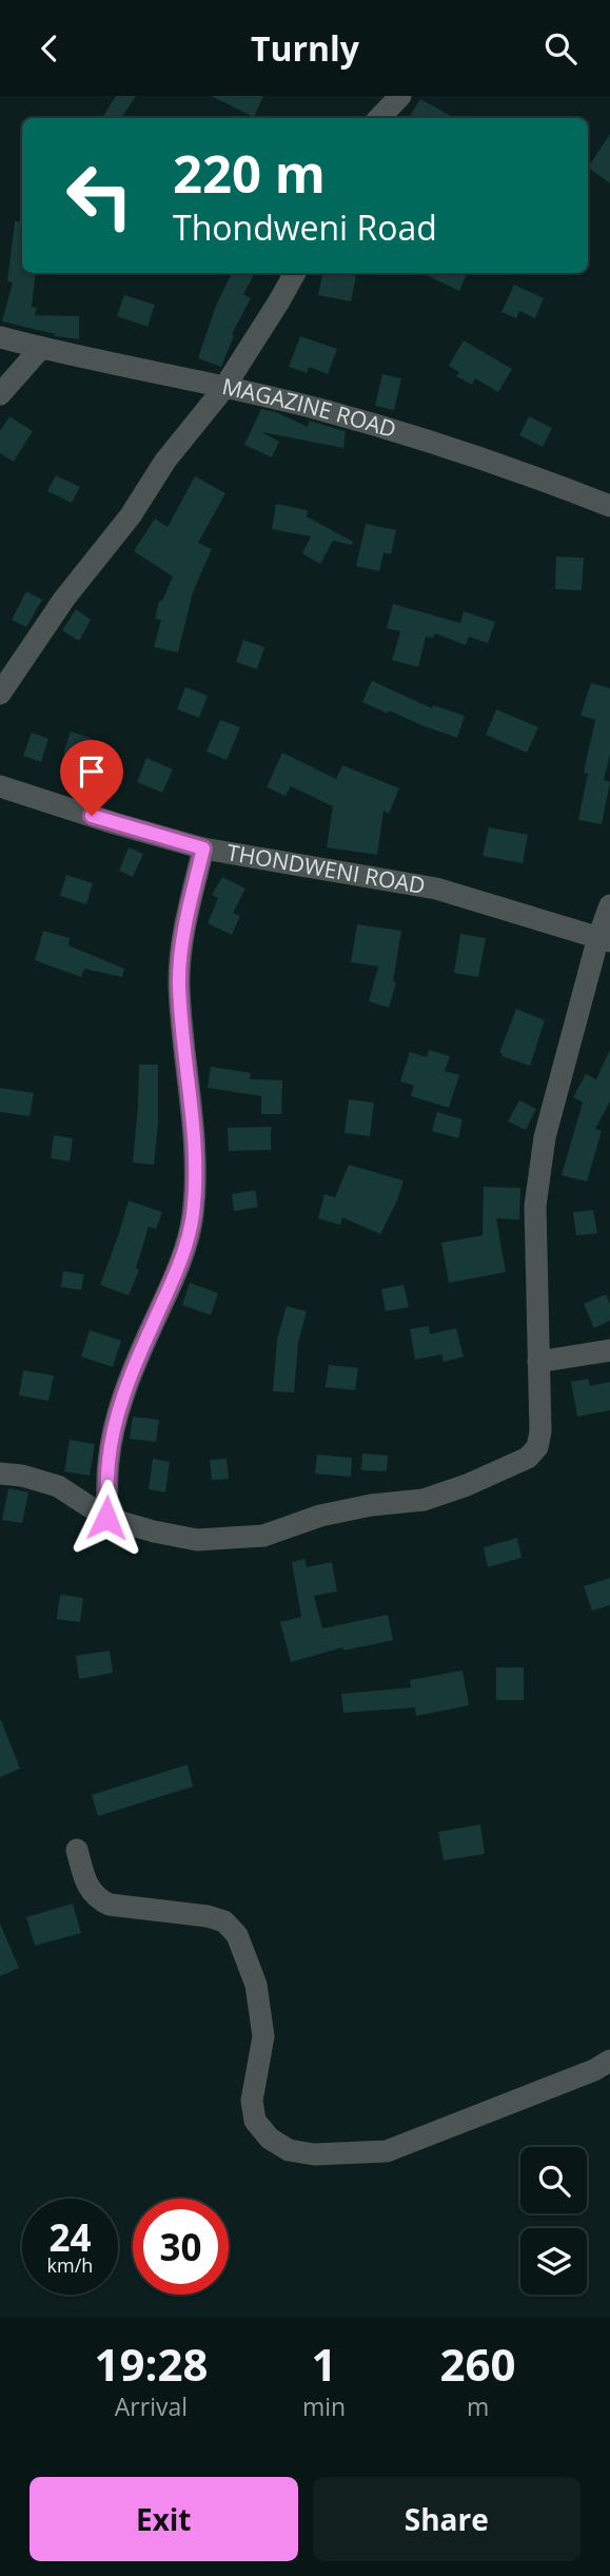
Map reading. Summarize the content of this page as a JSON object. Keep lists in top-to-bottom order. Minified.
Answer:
{"streets":{"street":["MAGAZINE ROAD","THONDWENI ROAD"]},"page":{"header":"Turnly","turn":["220 m","Thondweni Road"],"speed":"24 km/h","limit":"30","eta":["19:28","Arrival","1","min","260","m"],"buttons":["Exit","Share"]}}
